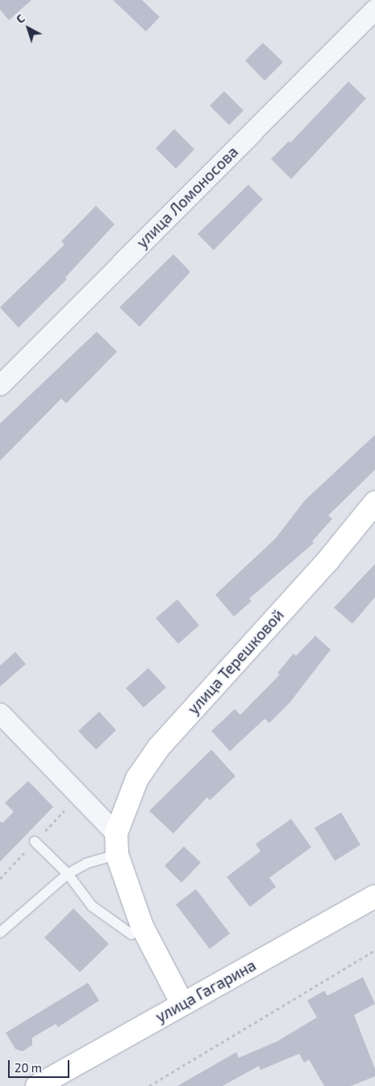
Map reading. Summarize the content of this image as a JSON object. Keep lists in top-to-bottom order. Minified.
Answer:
{"streets":{"street":["улица Ломоносова","улица Терешковой","улица Гагарина"]},"scale_bar":"20 m","north":"top left"}
